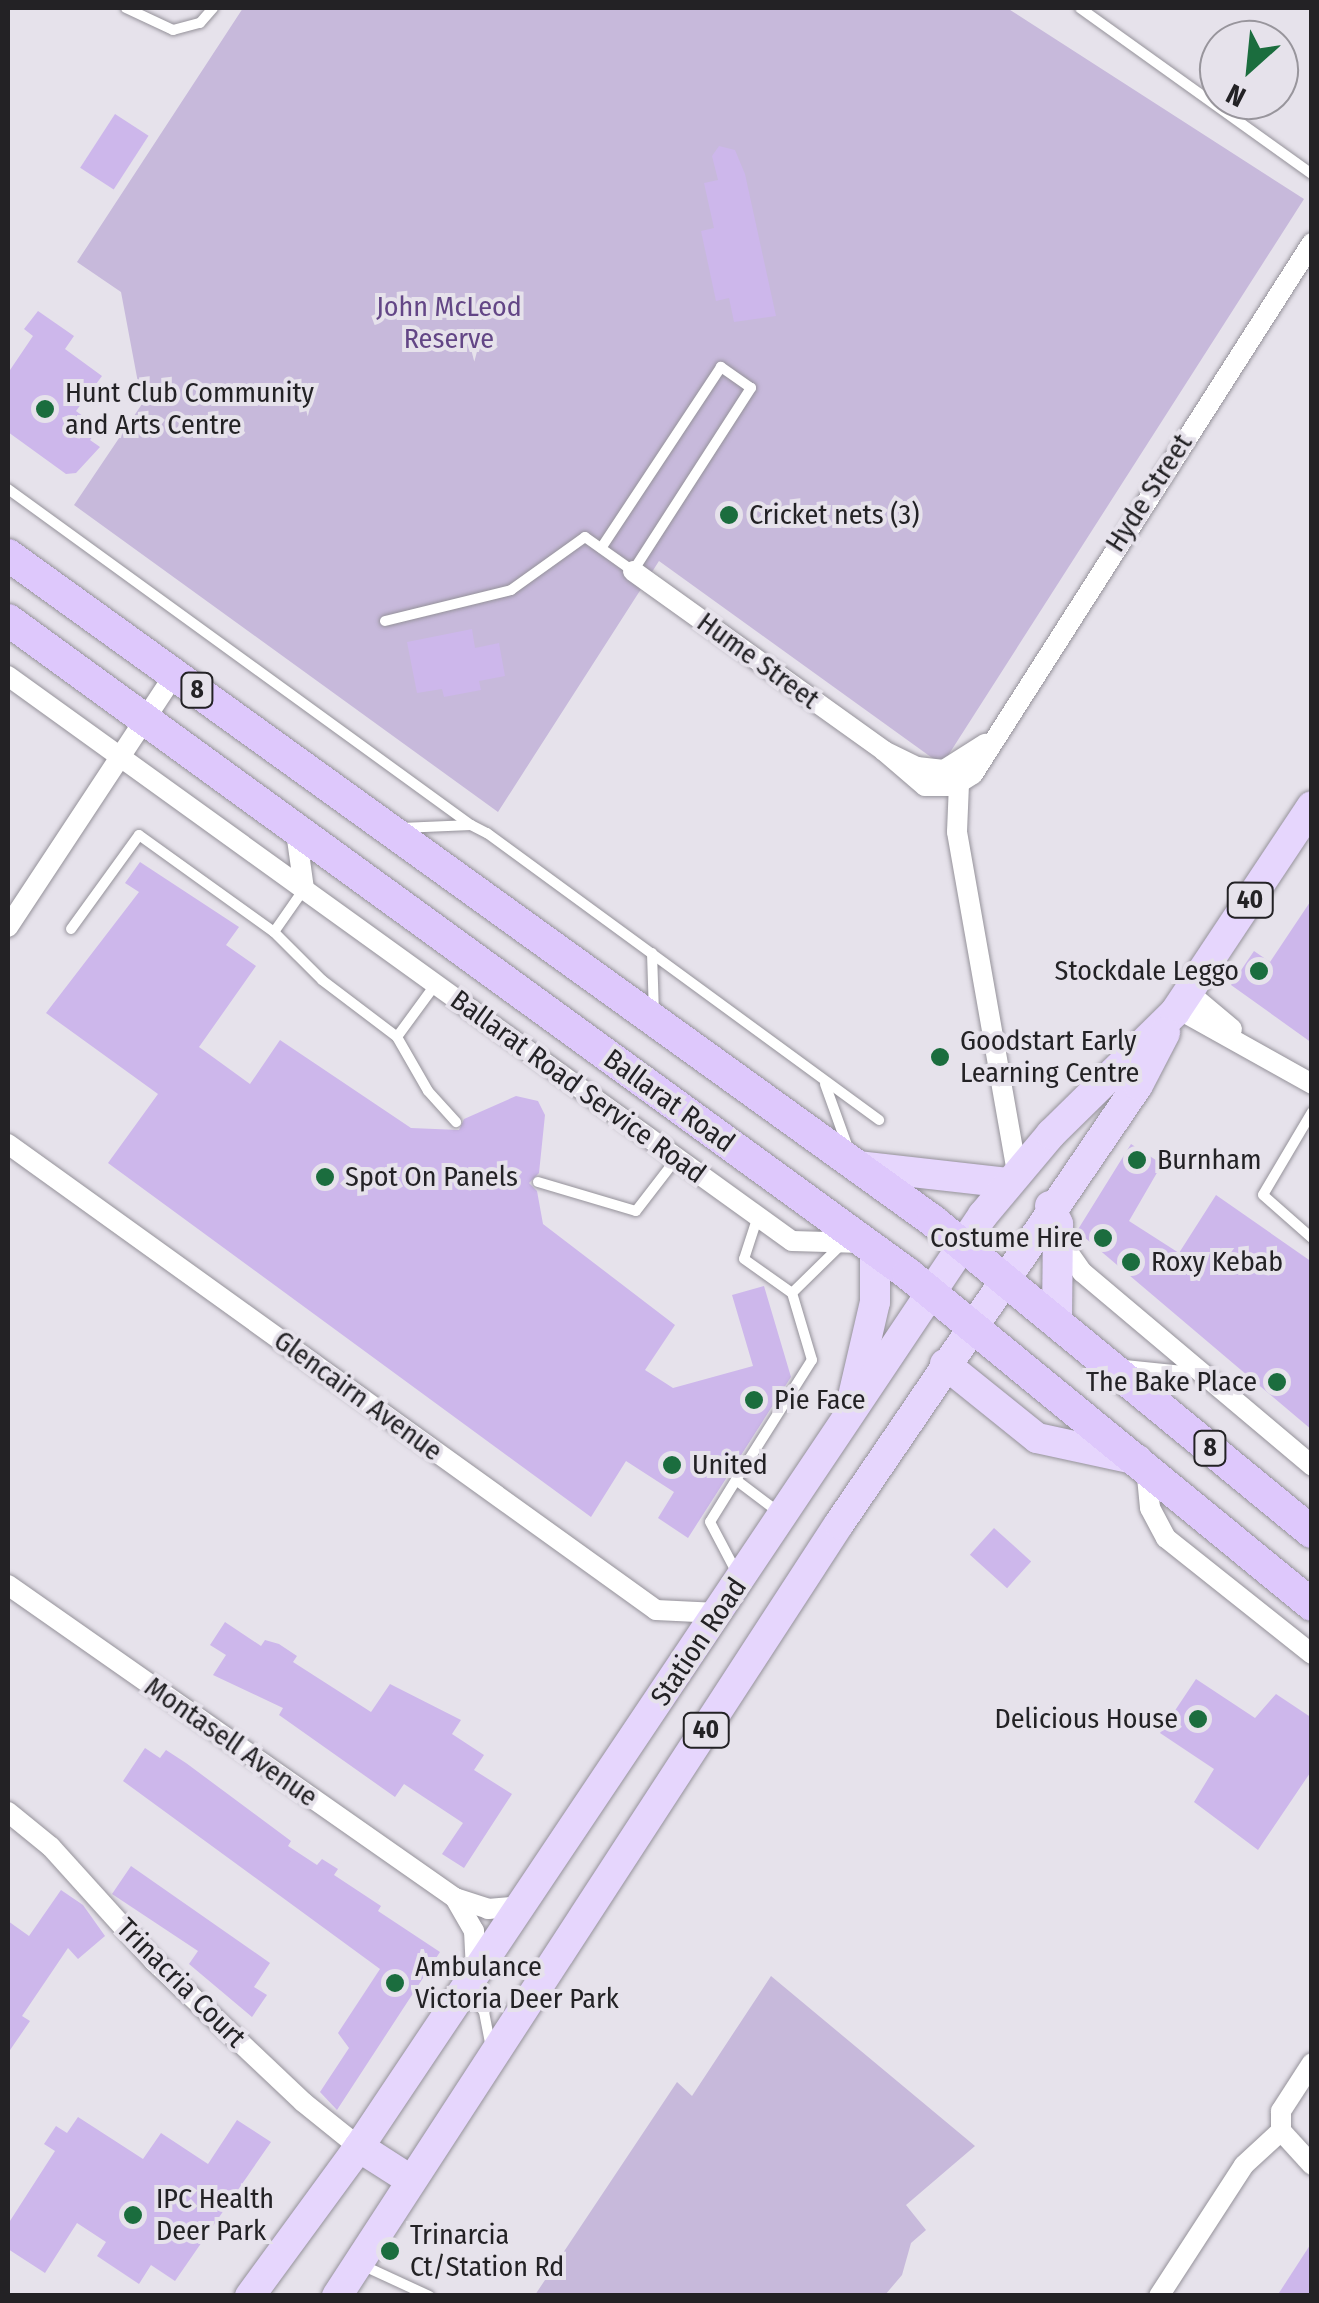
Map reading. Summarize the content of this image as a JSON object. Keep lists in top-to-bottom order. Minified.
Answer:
{"streets":{"highway":["8","Ballarat Road"],"main road":["40","Station Road"],"street":["Hyde Street","Hume Street","Ballarat Road Service Road","Glencairn Avenue","Montasell Avenue","Trinacria Court"]},"crossings":[["Hyde Street","Hume Street"],["Ballarat Road Service Road","Ballarat Road"],["Ballarat Road","Station Road"],["Glencairn Avenue","Station Road"],["Station Road","Montasell Avenue"],["Station Road","Trinacria Court"]],"parks":["John McLeod Reserve"],"places":["Hunt Club Community and Arts Centre","Cricket nets (3)","Stockdale Leggo","Goodstart Early Learning Centre","Burnham","Spot On Panels","Costume Hire","Roxy Kebab","The Bake Place","Pie Face","United","Delicious House","Ambulance Victoria Deer Park","IPC Health Deer Park","Trinarcia Ct/Station Rd"],"north":"bottom left"}
